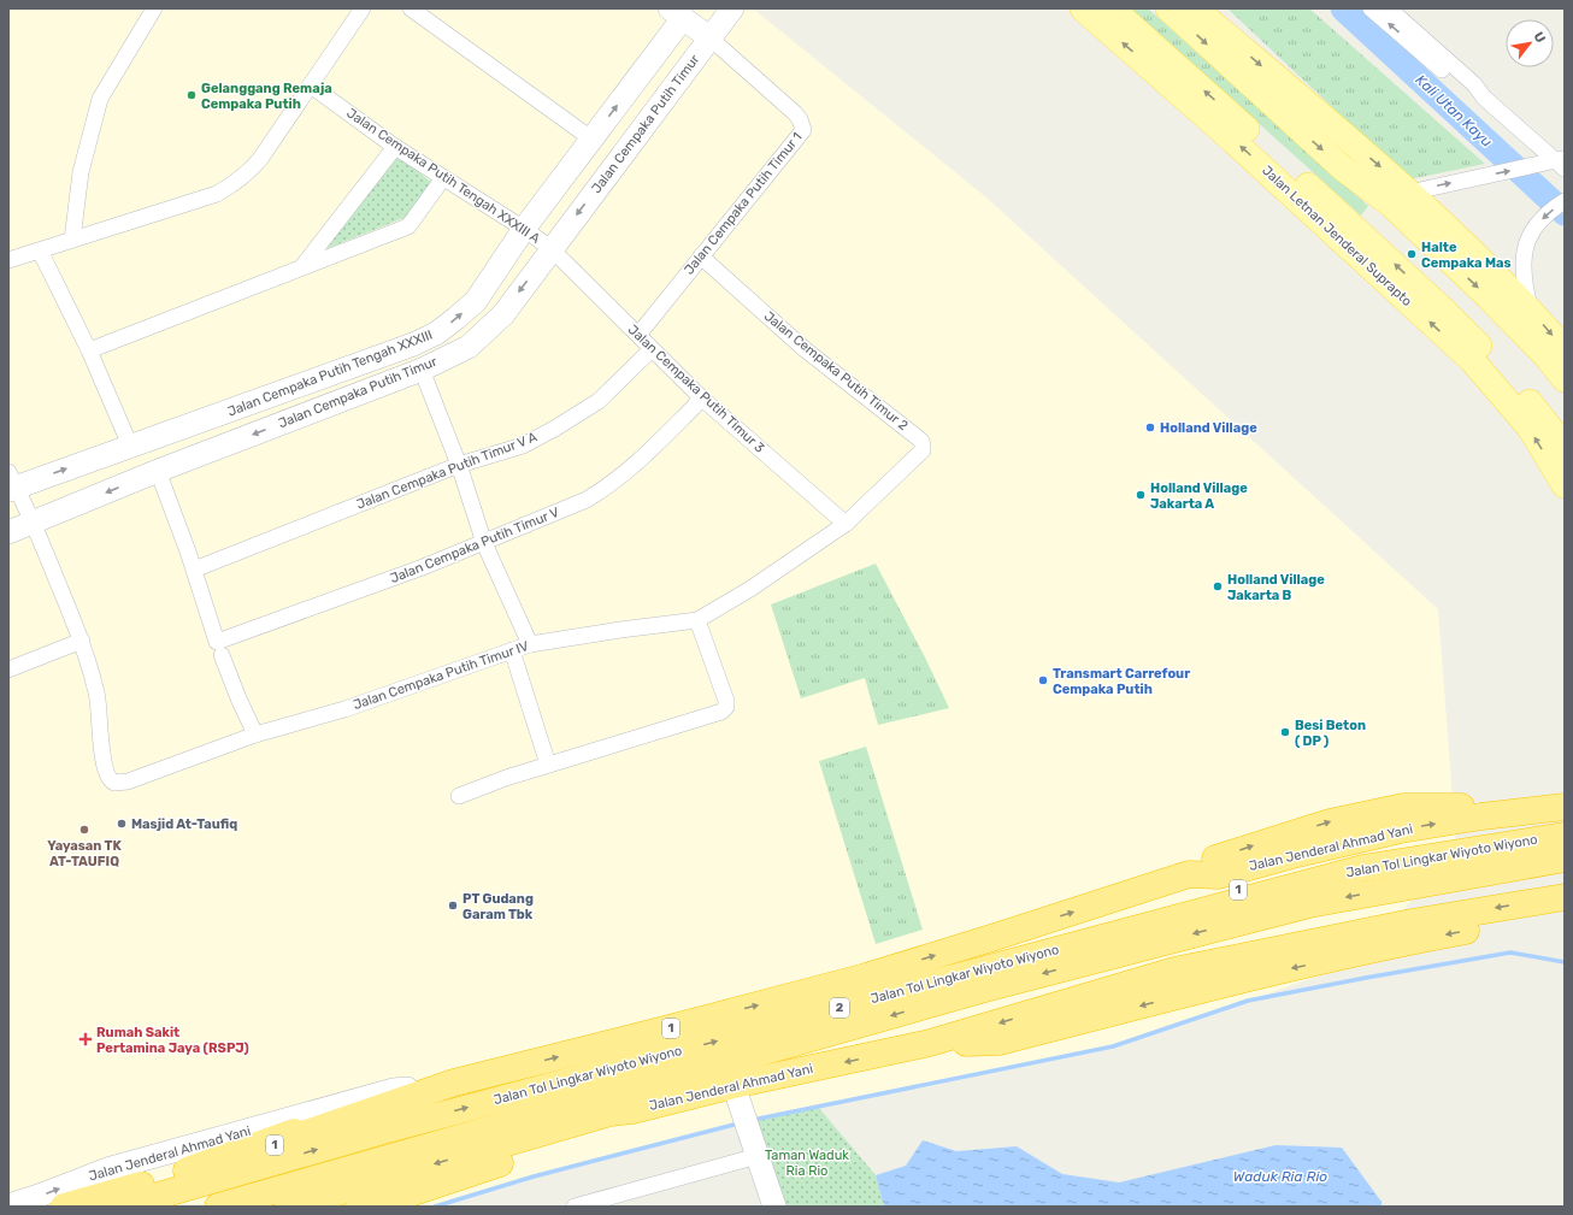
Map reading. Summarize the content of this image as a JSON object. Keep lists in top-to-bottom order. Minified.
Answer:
{"streets":{"highway":["Jalan Jenderal Ahmad Yani","Jalan Tol Lingkar Wiyoto Wiyono","1","2"],"main road":["Jalan Letnan Jenderal Suprapto"],"street":["Jalan Cempaka Putih Timur","Jalan Cempaka Putih Tengah XXXIII A","Jalan Cempaka Putih Timur 1","Jalan Cempaka Putih Timur 2","Jalan Cempaka Putih Tengah XXXIII","Jalan Cempaka Putih Timur 3","Jalan Cempaka Putih Timur V A","Jalan Cempaka Putih Timur V","Jalan Cempaka Putih Timur IV"]},"crossings":[["Jalan Cempaka Putih Timur","Jalan Cempaka Putih Tengah XXXIII A"],["Jalan Cempaka Putih Timur","Jalan Cempaka Putih Timur 1"],["Jalan Cempaka Putih Timur","Jalan Cempaka Putih Tengah XXXIII"],["Jalan Cempaka Putih Timur","Jalan Cempaka Putih Timur 3"],["Jalan Cempaka Putih Tengah XXXIII A","Jalan Cempaka Putih Tengah XXXIII"],["Jalan Cempaka Putih Tengah XXXIII A","Jalan Cempaka Putih Timur 3"],["Jalan Cempaka Putih Timur 1","Jalan Cempaka Putih Timur 2"],["Jalan Cempaka Putih Timur 1","Jalan Cempaka Putih Tengah XXXIII"],["Jalan Cempaka Putih Timur 1","Jalan Cempaka Putih Timur 3"],["Jalan Cempaka Putih Timur 2","Jalan Cempaka Putih Timur IV"],["Jalan Cempaka Putih Timur 3","Jalan Cempaka Putih Timur V A"],["Jalan Cempaka Putih Timur 3","Jalan Cempaka Putih Timur V"],["Jalan Cempaka Putih Timur 3","Jalan Cempaka Putih Timur IV"],["Jalan Jenderal Ahmad Yani","Jalan Tol Lingkar Wiyoto Wiyono"]],"water":["Kali Utan Kayu","Waduk Ria Rio"],"parks":["Taman Waduk Ria Rio"],"places":{"other":["Gelanggang Remaja Cempaka Putih","Halte Cempaka Mas","Holland Village","Holland Village Jakarta A","Holland Village Jakarta B","Transmart Carrefour Cempaka Putih","Besi Beton ( DP )","Masjid At-Taufiq","Yayasan TK AT-TAUFIQ","PT Gudang Garam Tbk"],"health":["Rumah Sakit Pertamina Jaya (RSPJ)"]},"north":"top right"}
